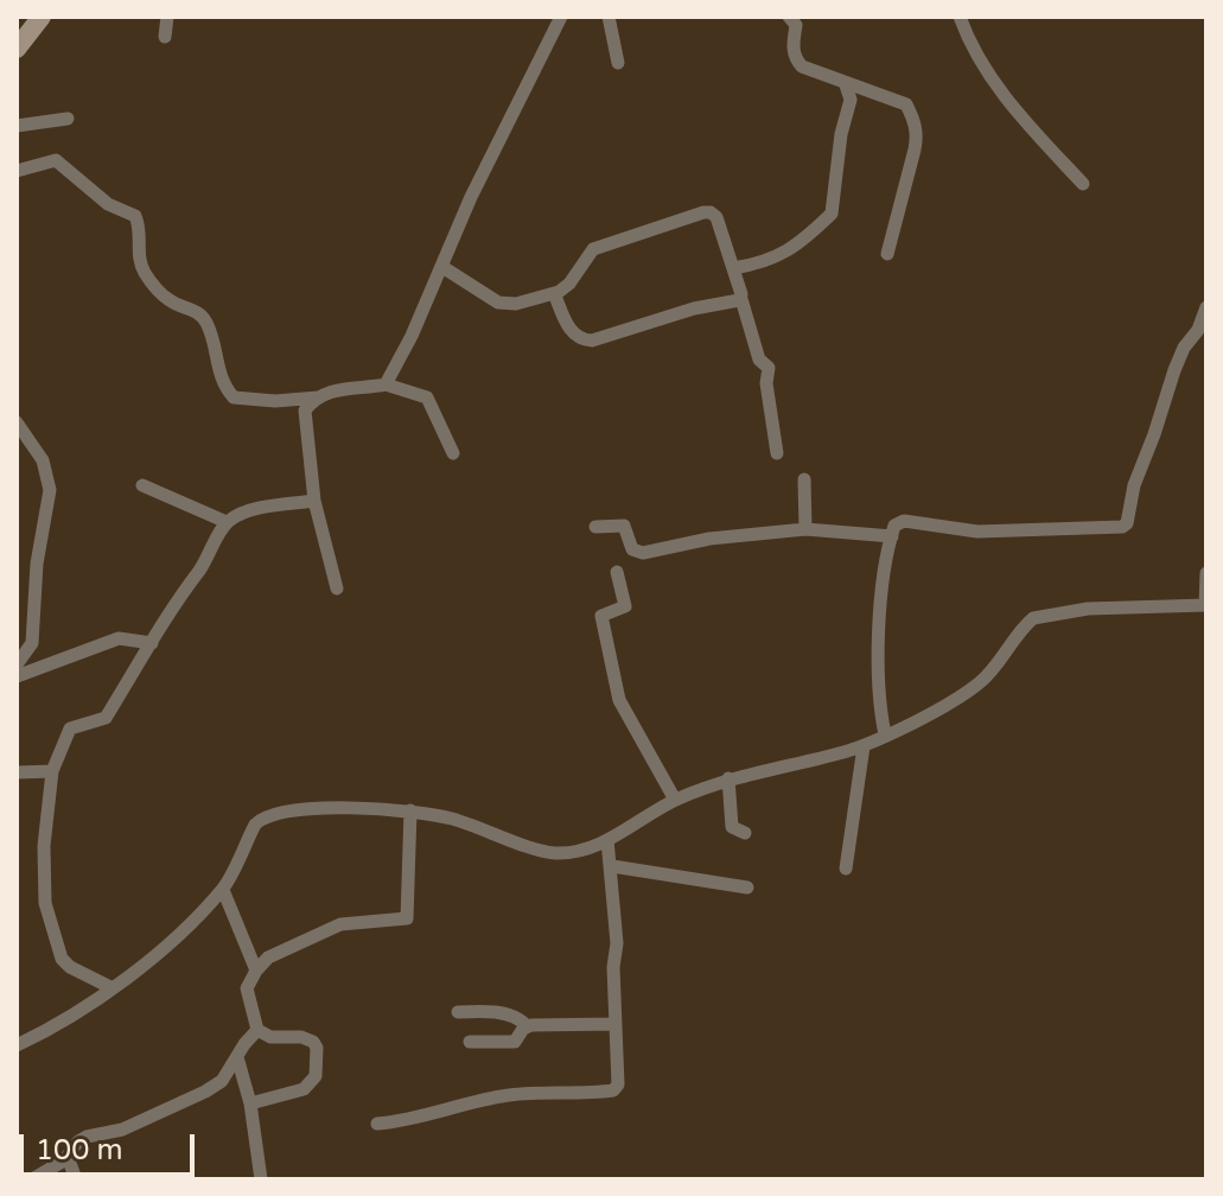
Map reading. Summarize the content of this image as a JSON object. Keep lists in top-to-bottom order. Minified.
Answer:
{"scale_bar":"100 m"}
